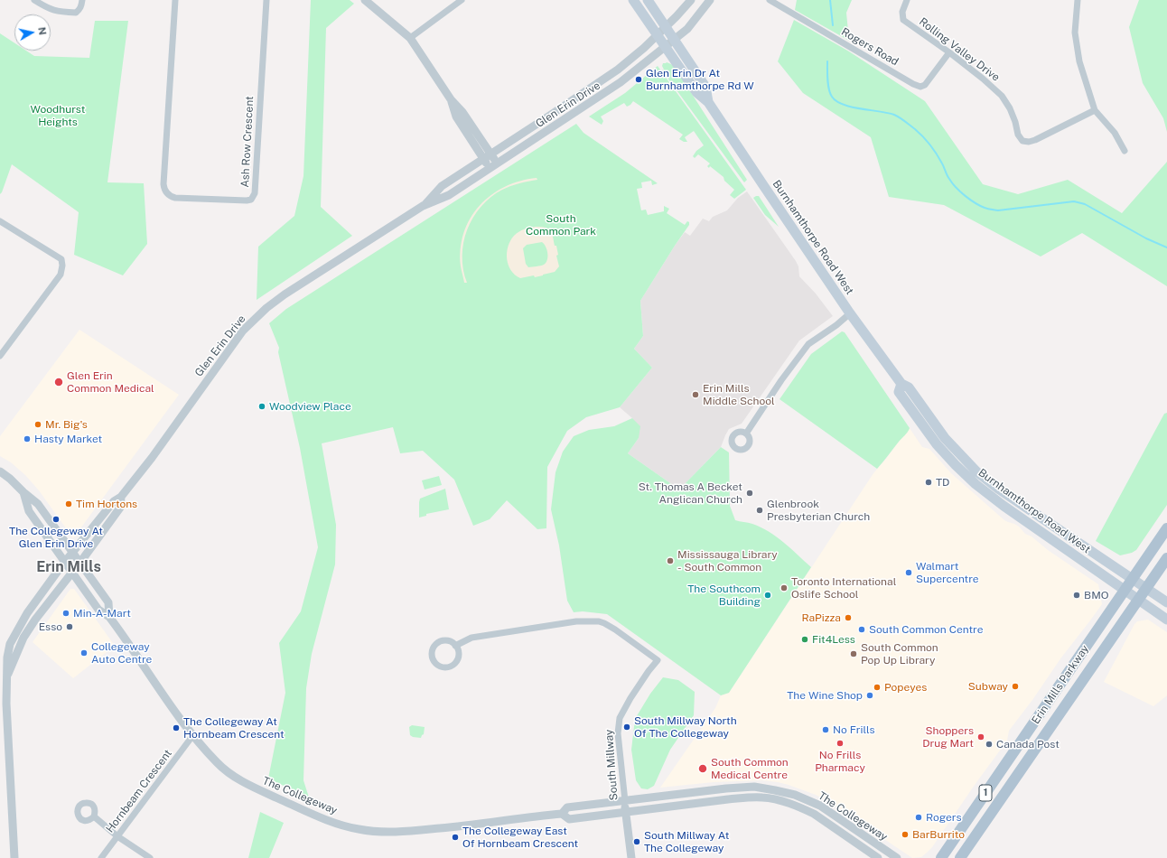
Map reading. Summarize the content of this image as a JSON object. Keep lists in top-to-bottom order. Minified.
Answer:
{"streets":{"main road":["Burnhamthorpe Road West","Erin Mills Parkway","1"],"street":["Rogers Road","Rolling Valley Drive","Glen Erin Drive","Ash Row Crescent","South Millway","Hornbeam Crescent","The Collegeway"]},"crossings":[["Rogers Road","Rolling Valley Drive"],["Glen Erin Drive","Burnhamthorpe Road West"],["Glen Erin Drive","The Collegeway"],["Burnhamthorpe Road West","Erin Mills Parkway"],["South Millway","The Collegeway"],["Hornbeam Crescent","The Collegeway"]],"districts":["Erin Mills"],"parks":["Woodhurst Heights","South Common Park"],"places":["Glen Erin Dr At Burnhamthorpe Rd W","Glen Erin Common Medical","Erin Mills Middle School","Woodview Place","Mr. Big's","Hasty Market","TD","St. Thomas A Becket Anglican Church","Tim Hortons","Glenbrook Presbyterian Church","The Collegeway At Glen Erin Drive","Mississauga Library - South Common","Walmart Supercentre","Toronto International Oslife School","The Southcom Building","BMO","Min-A-Mart","RaPizza","Esso","South Common Centre","Fit4Less","Collegeway Auto Centre","South Common Pop Up Library","Subway","Popeyes","The Wine Shop","South Millway North Of The Collegeway","The Collegeway At Hornbeam Crescent","No Frills","Shoppers Drug Mart","No Frills Pharmacy","Canada Post","South Common Medical Centre","Rogers","BarBurrito","The Collegeway East Of Hornbeam Crescent","South Millway At The Collegeway"],"north":"right"}
